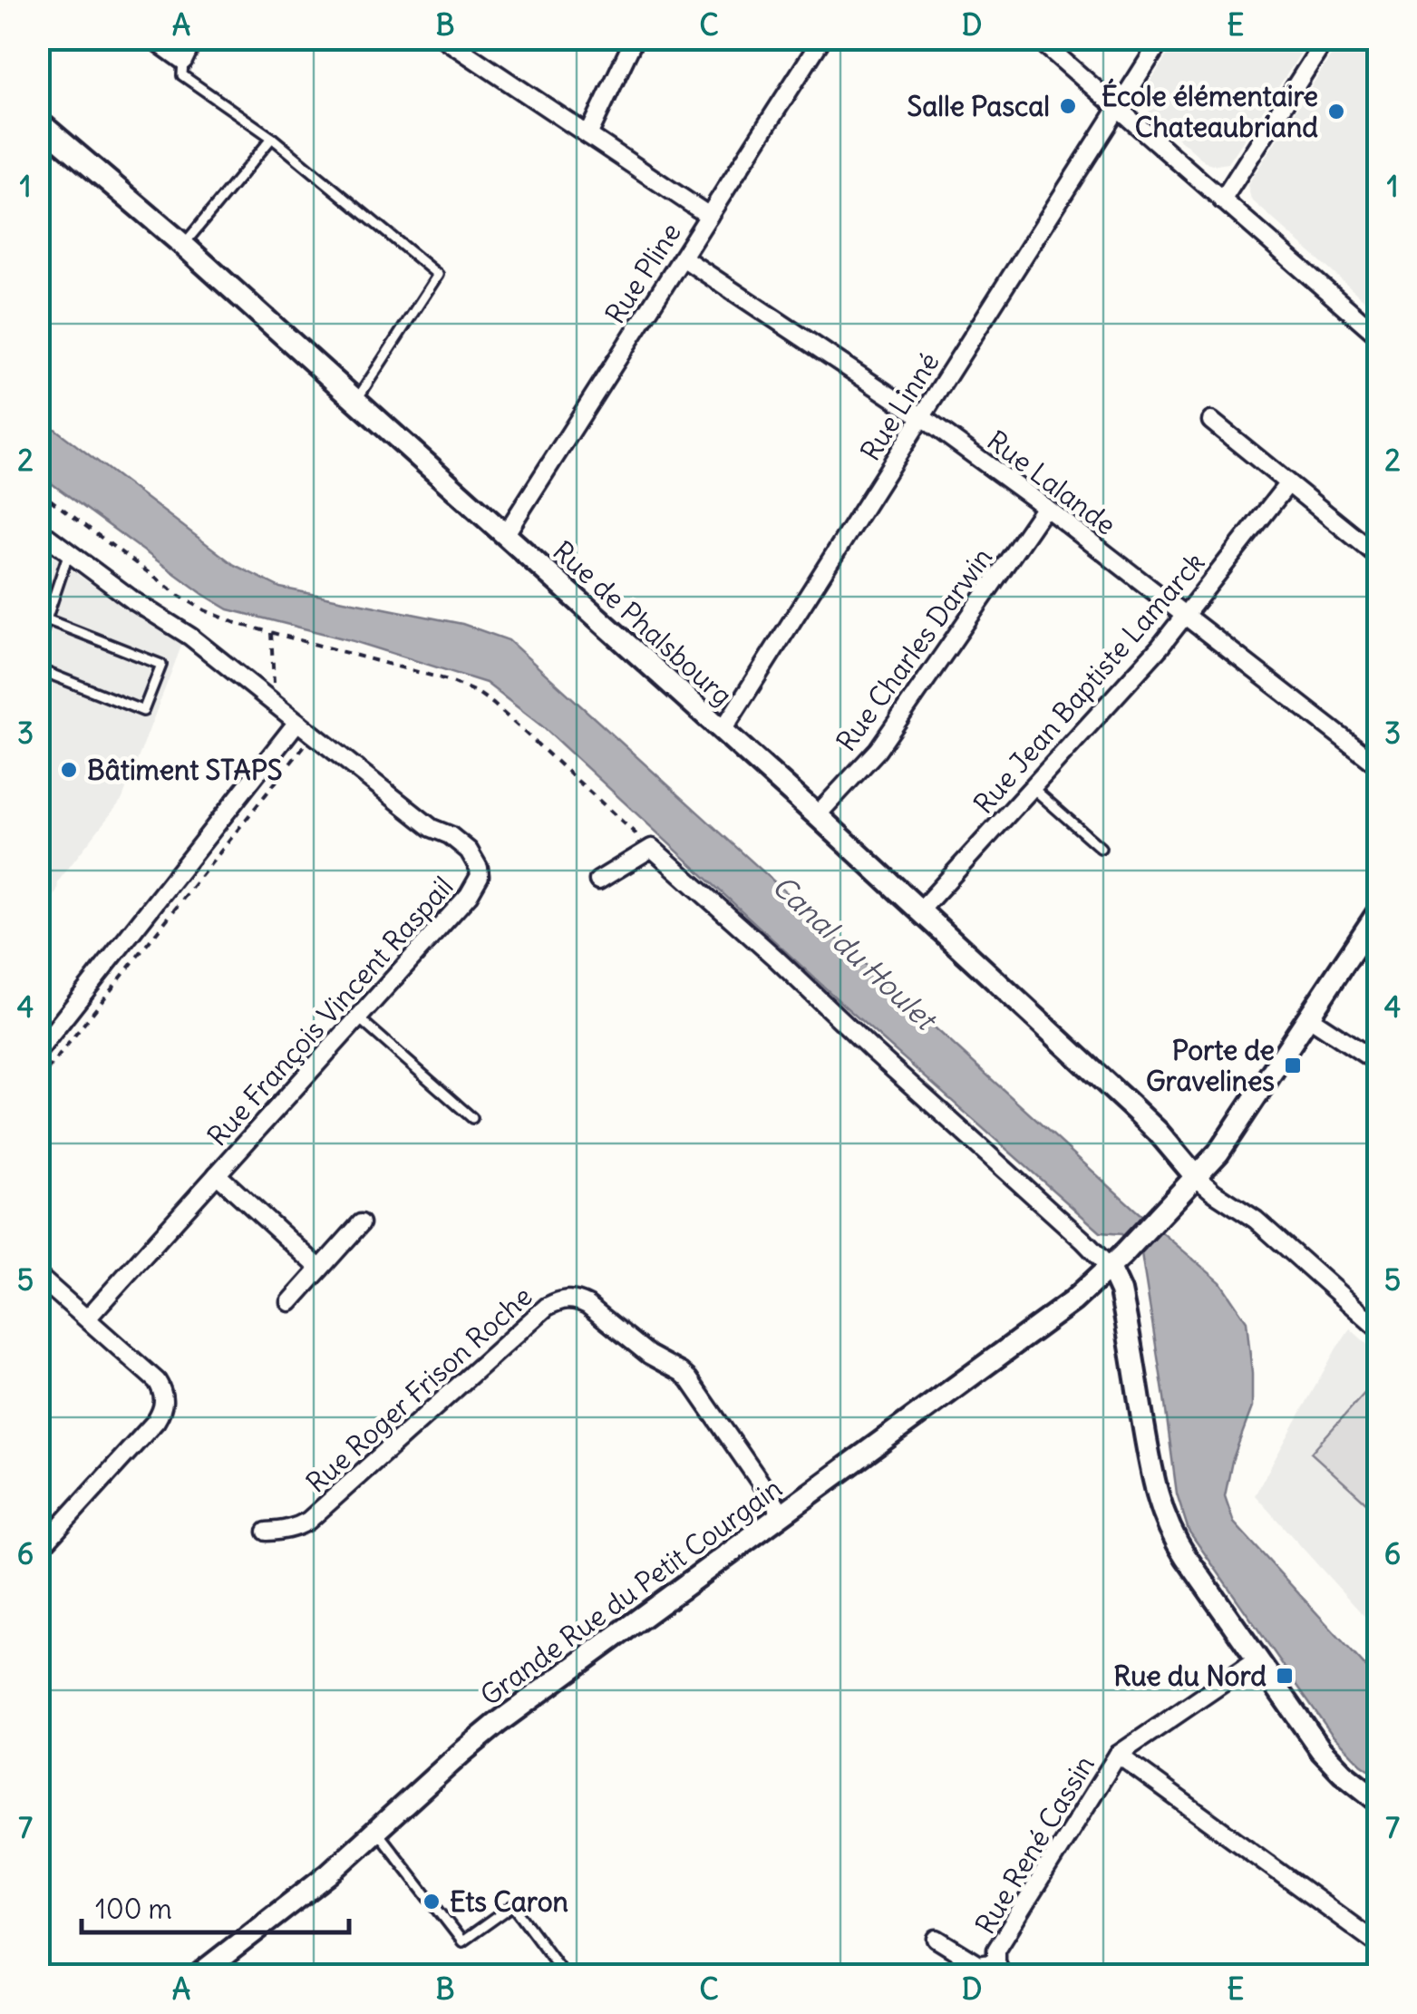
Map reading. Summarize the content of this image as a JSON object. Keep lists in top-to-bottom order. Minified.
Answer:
{"streets":{"street":["Rue Pline","Rue Linné","Rue Lalande","Rue de Phalsbourg","Rue Charles Darwin","Rue Jean Baptiste Lamarck","Rue François Vincent Raspail","Rue Roger Frison Roche","Grande Rue du Petit Courgain","Rue René Cassin"]},"crossings":[["Rue Pline","Rue Lalande"],["Rue Pline","Rue de Phalsbourg"],["Rue Linné","Rue Lalande"],["Rue Linné","Rue de Phalsbourg"],["Rue Lalande","Rue Charles Darwin"],["Rue Lalande","Rue Jean Baptiste Lamarck"],["Rue de Phalsbourg","Rue Charles Darwin"],["Rue de Phalsbourg","Rue Jean Baptiste Lamarck"],["Rue de Phalsbourg","Grande Rue du Petit Courgain"],["Rue Roger Frison Roche","Grande Rue du Petit Courgain"]],"water":["Canal du Houlet"],"places":{"other":["Salle Pascal","École élémentaire Chateaubriand","Bâtiment STAPS","Ets Caron"],"transit":["Porte de Gravelines","Rue du Nord"]},"scale_bar":"100 m","grid":{"columns":["A","B","C","D","E"],"rows":["1","2","3","4","5","6","7"]}}
